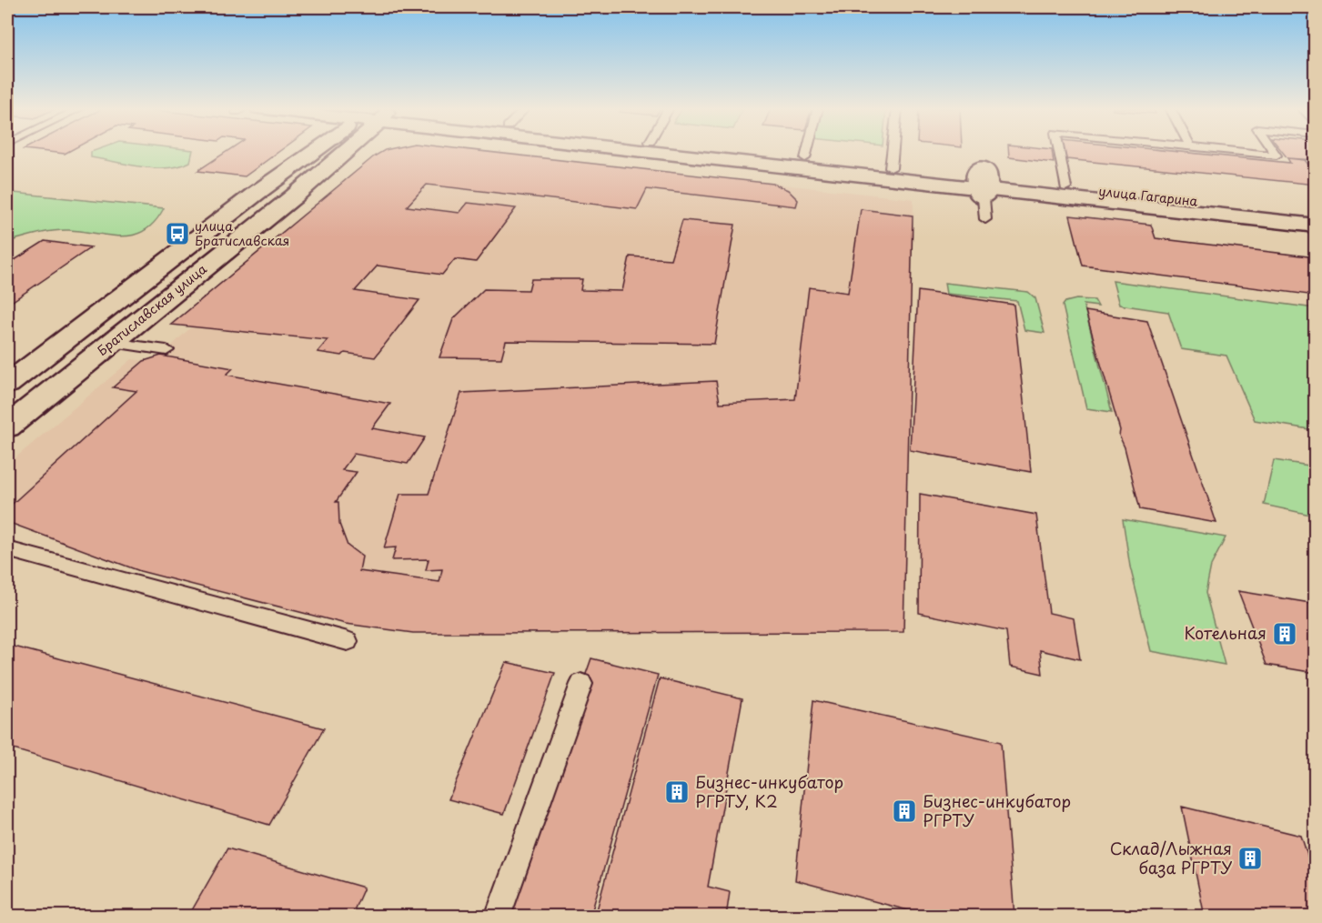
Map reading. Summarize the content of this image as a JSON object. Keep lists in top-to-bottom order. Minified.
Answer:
{"streets":{"main road":["улица Гагарина","Братиславская улица"]},"places":{"bus stop":["улица Братиславская"],"building":["Котельная","Бизнес-инкубатор РГРТУ, К2","Бизнес-инкубатор РГРТУ","Склад/Лыжная база РГРТУ"]}}
